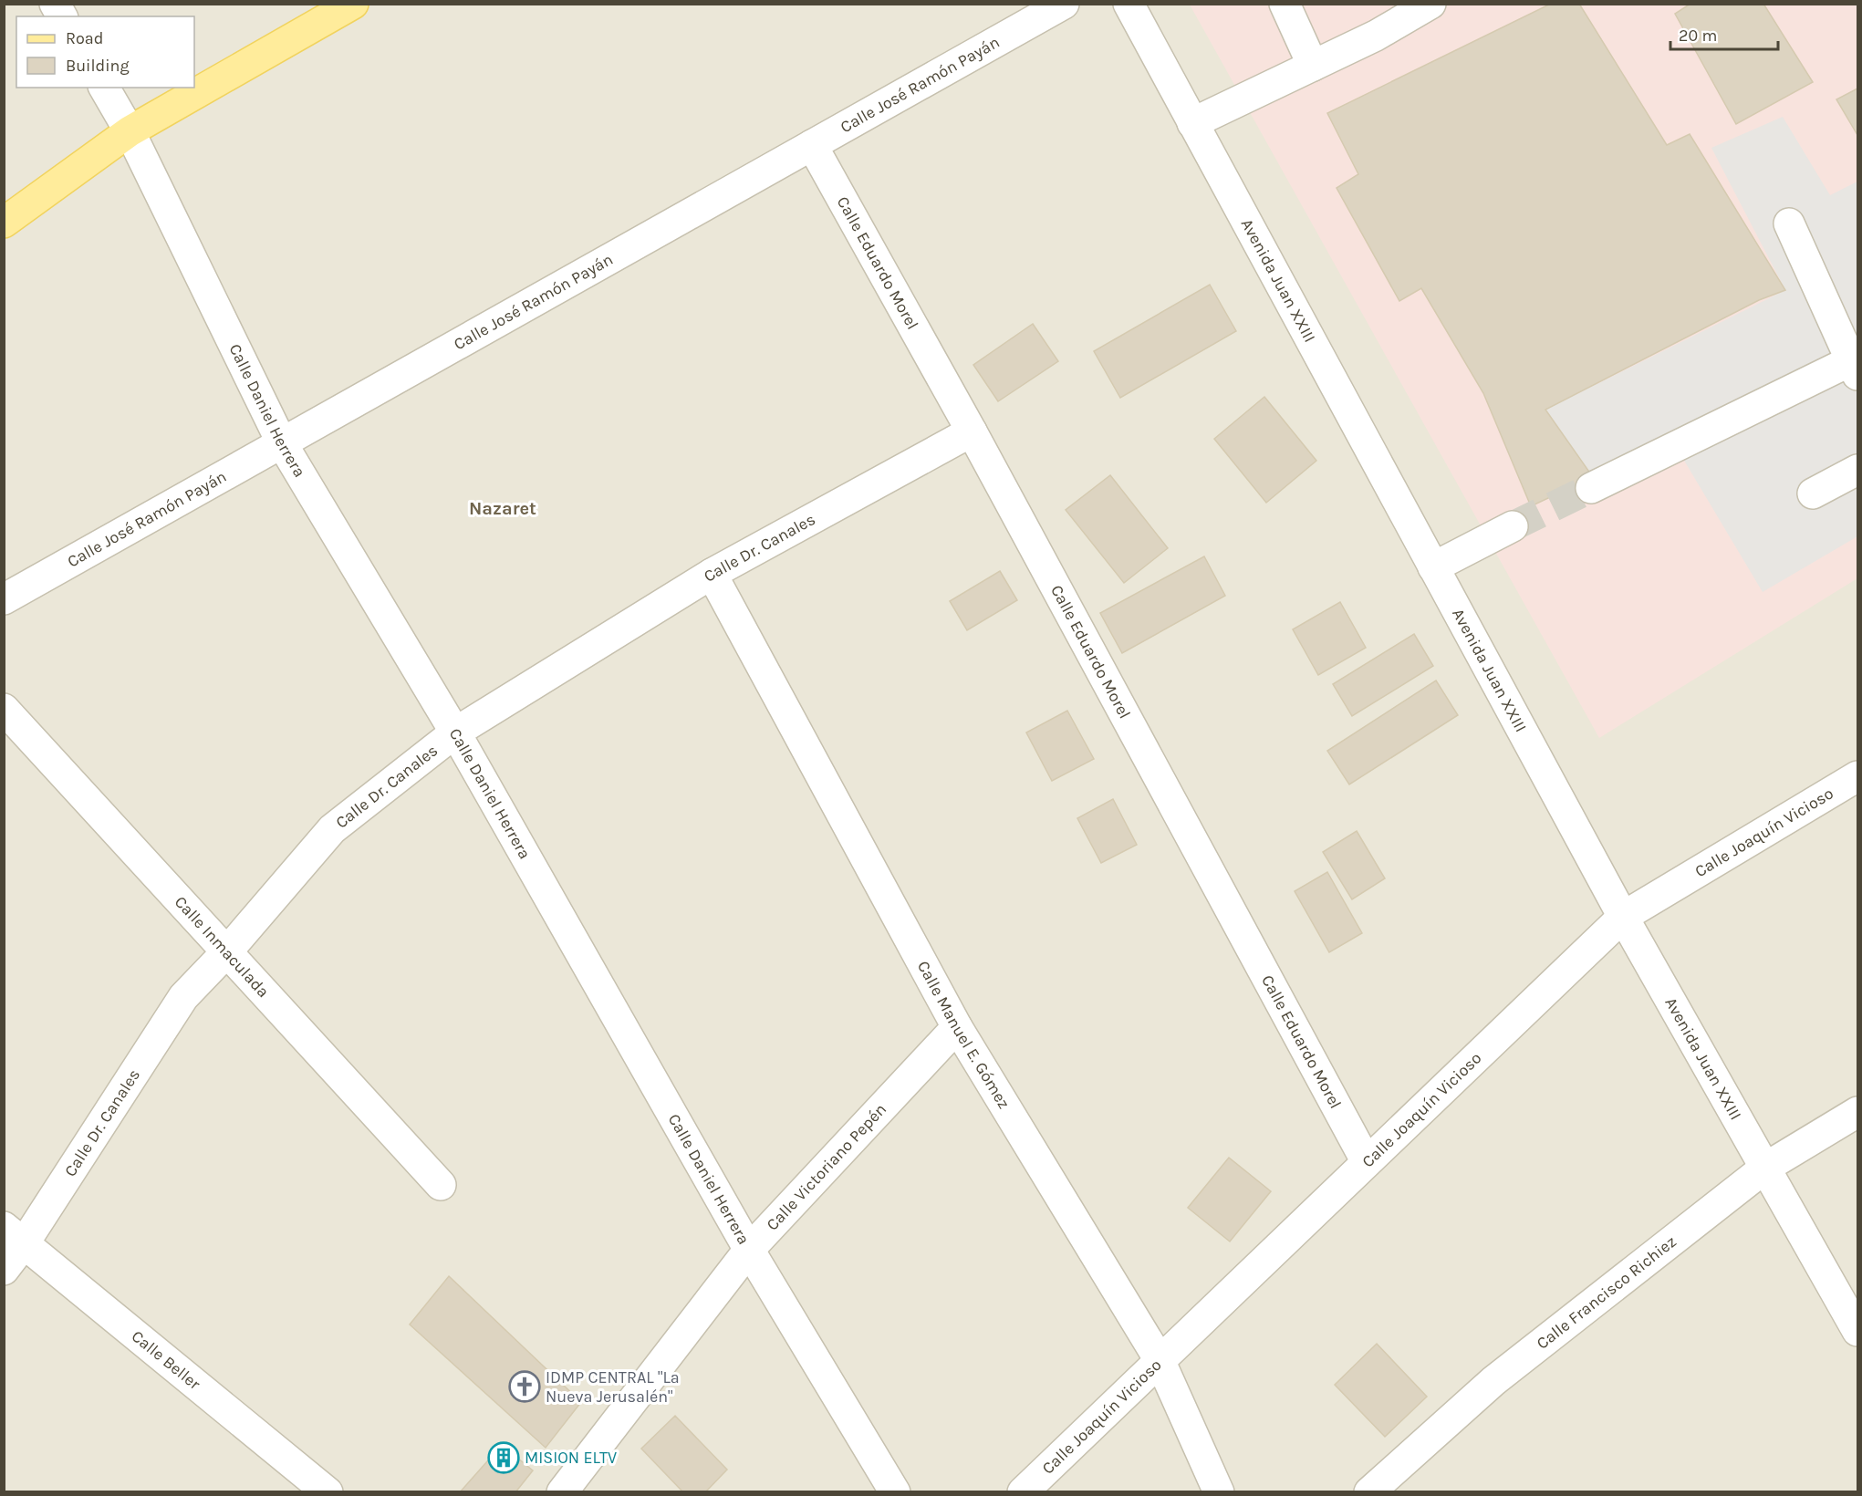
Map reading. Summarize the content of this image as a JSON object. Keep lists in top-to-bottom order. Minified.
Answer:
{"streets":{"street":["Calle José Ramón Payán","Calle Eduardo Morel","Avenida Juan XXIII","Calle Daniel Herrera","Calle Dr. Canales","Calle Joaquín Vicioso","Calle Inmaculada","Calle Manuel E. Gómez","Calle Victoriano Pepén","Calle Francisco Richiez","Calle Beller"]},"crossings":[["Calle José Ramón Payán","Calle Eduardo Morel"],["Calle José Ramón Payán","Calle Daniel Herrera"],["Calle Eduardo Morel","Calle Dr. Canales"],["Calle Eduardo Morel","Calle Joaquín Vicioso"],["Avenida Juan XXIII","Calle Joaquín Vicioso"],["Avenida Juan XXIII","Calle Francisco Richiez"],["Calle Daniel Herrera","Calle Dr. Canales"],["Calle Daniel Herrera","Calle Victoriano Pepén"],["Calle Dr. Canales","Calle Inmaculada"],["Calle Dr. Canales","Calle Manuel E. Gómez"],["Calle Dr. Canales","Calle Beller"],["Calle Joaquín Vicioso","Calle Manuel E. Gómez"],["Calle Manuel E. Gómez","Calle Victoriano Pepén"]],"districts":["Nazaret"],"places":{"church":["IDMP CENTRAL \"La Nueva Jerusalén\""],"building":["MISION ELTV"]},"legend":["Road","Building"],"scale_bar":"20 m"}
